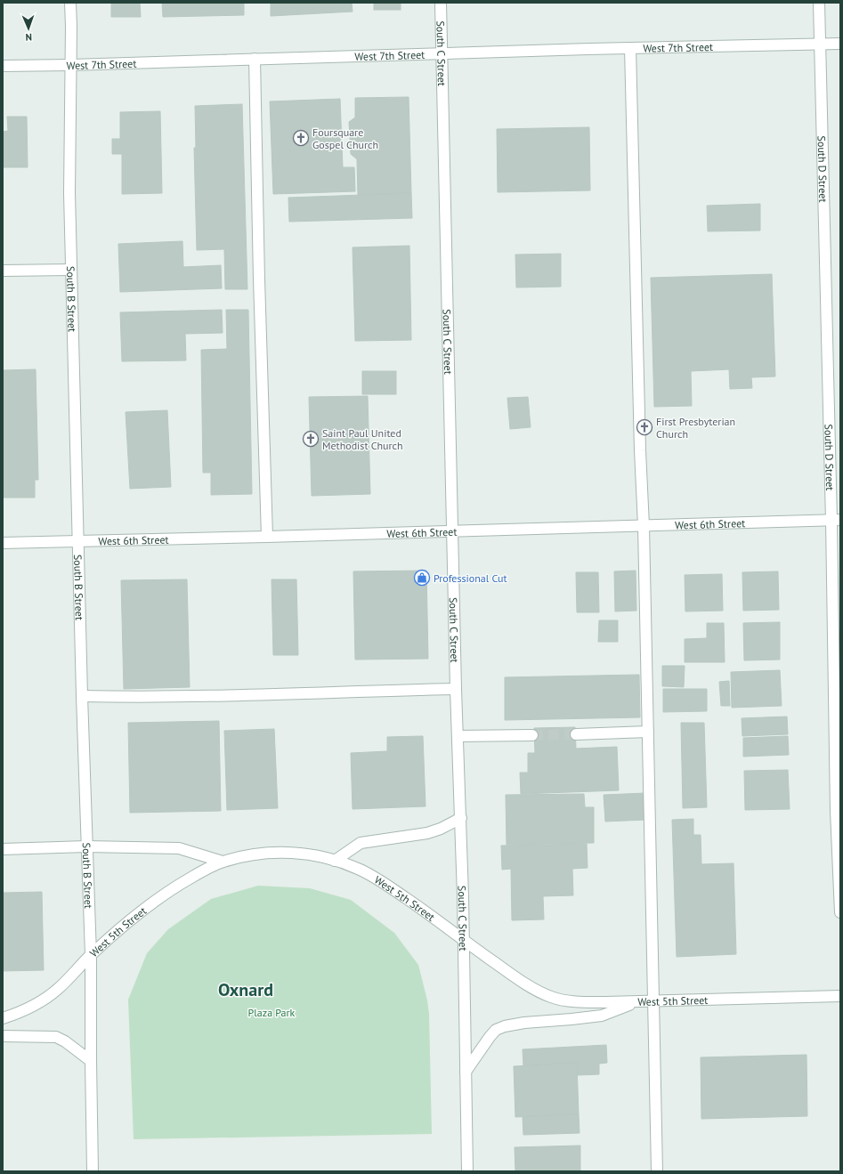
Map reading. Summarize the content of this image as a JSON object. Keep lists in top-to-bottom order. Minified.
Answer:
{"streets":{"street":["West 7th Street","South C Street","South D Street","South B Street","West 6th Street","West 5th Street"]},"crossings":[["West 7th Street","South C Street"],["West 7th Street","South D Street"],["West 7th Street","South B Street"],["South C Street","West 6th Street"],["South C Street","West 5th Street"],["South D Street","West 6th Street"],["South B Street","West 6th Street"],["South B Street","West 5th Street"]],"districts":["Oxnard"],"parks":["Plaza Park"],"places":{"church":["Foursquare Gospel Church","First Presbyterian Church","Saint Paul United Methodist Church"],"shop":["Professional Cut"]},"north":"bottom"}
